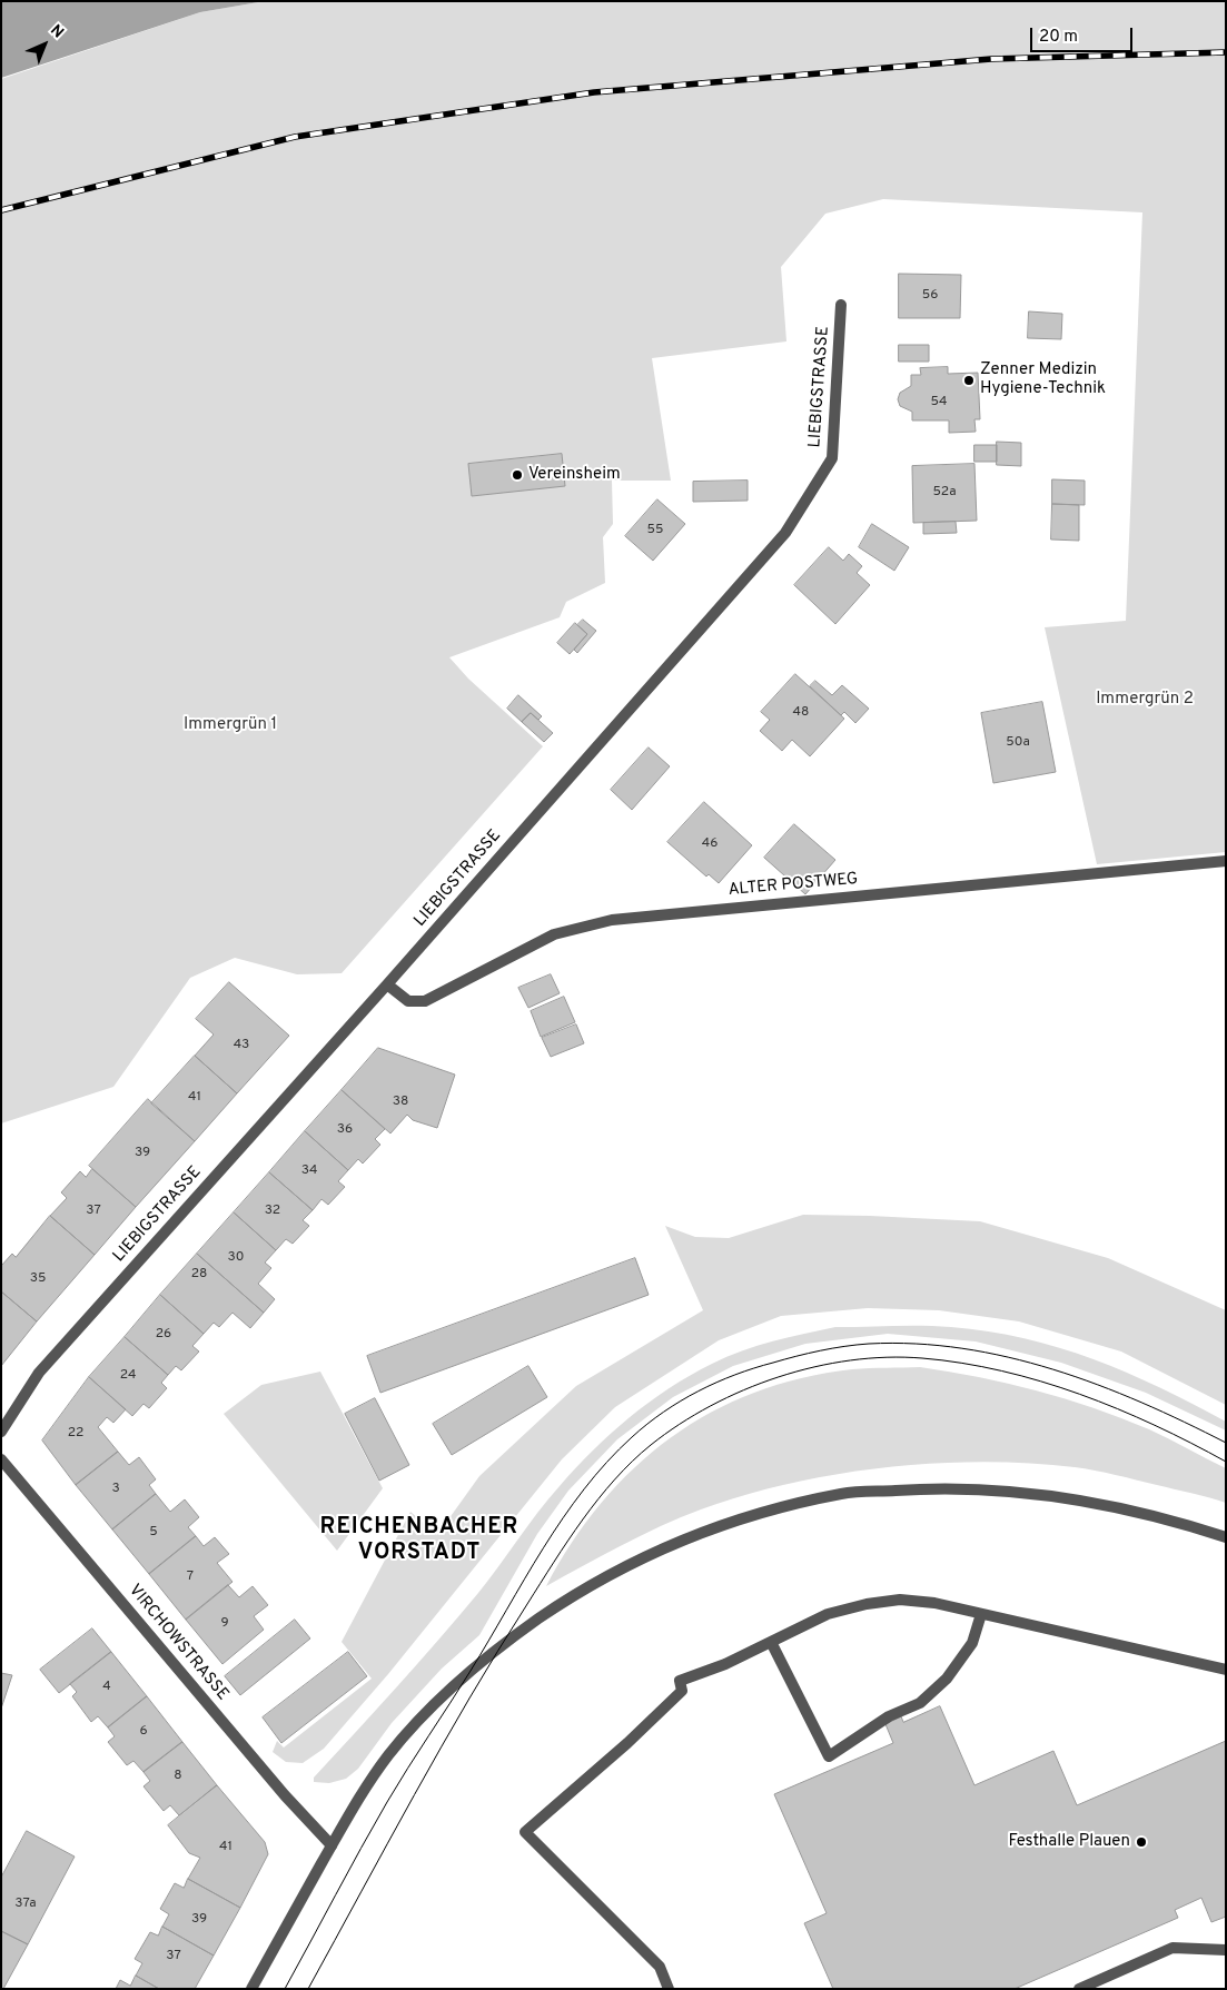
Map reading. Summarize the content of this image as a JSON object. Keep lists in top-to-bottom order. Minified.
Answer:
{"streets":{"street":["LIEBIGSTRASSE","ALTER POSTWEG","VIRCHOWSTRASSE"]},"crossings":[["LIEBIGSTRASSE","ALTER POSTWEG"]],"districts":["REICHENBACHER VORSTADT"],"parks":["Immergrün 2","Immergrün 1"],"places":["Zenner Medizin Hygiene-Technik","Vereinsheim","Festhalle Plauen"],"house_numbers":["56","54","52a","55","48","50a","46","43","41","38","36","39","34","37","32","30","28","35","26","24","22","3","5","7","9","4","6","8","41","37a","39","37"],"scale_bar":"20 m","north":"top right"}
